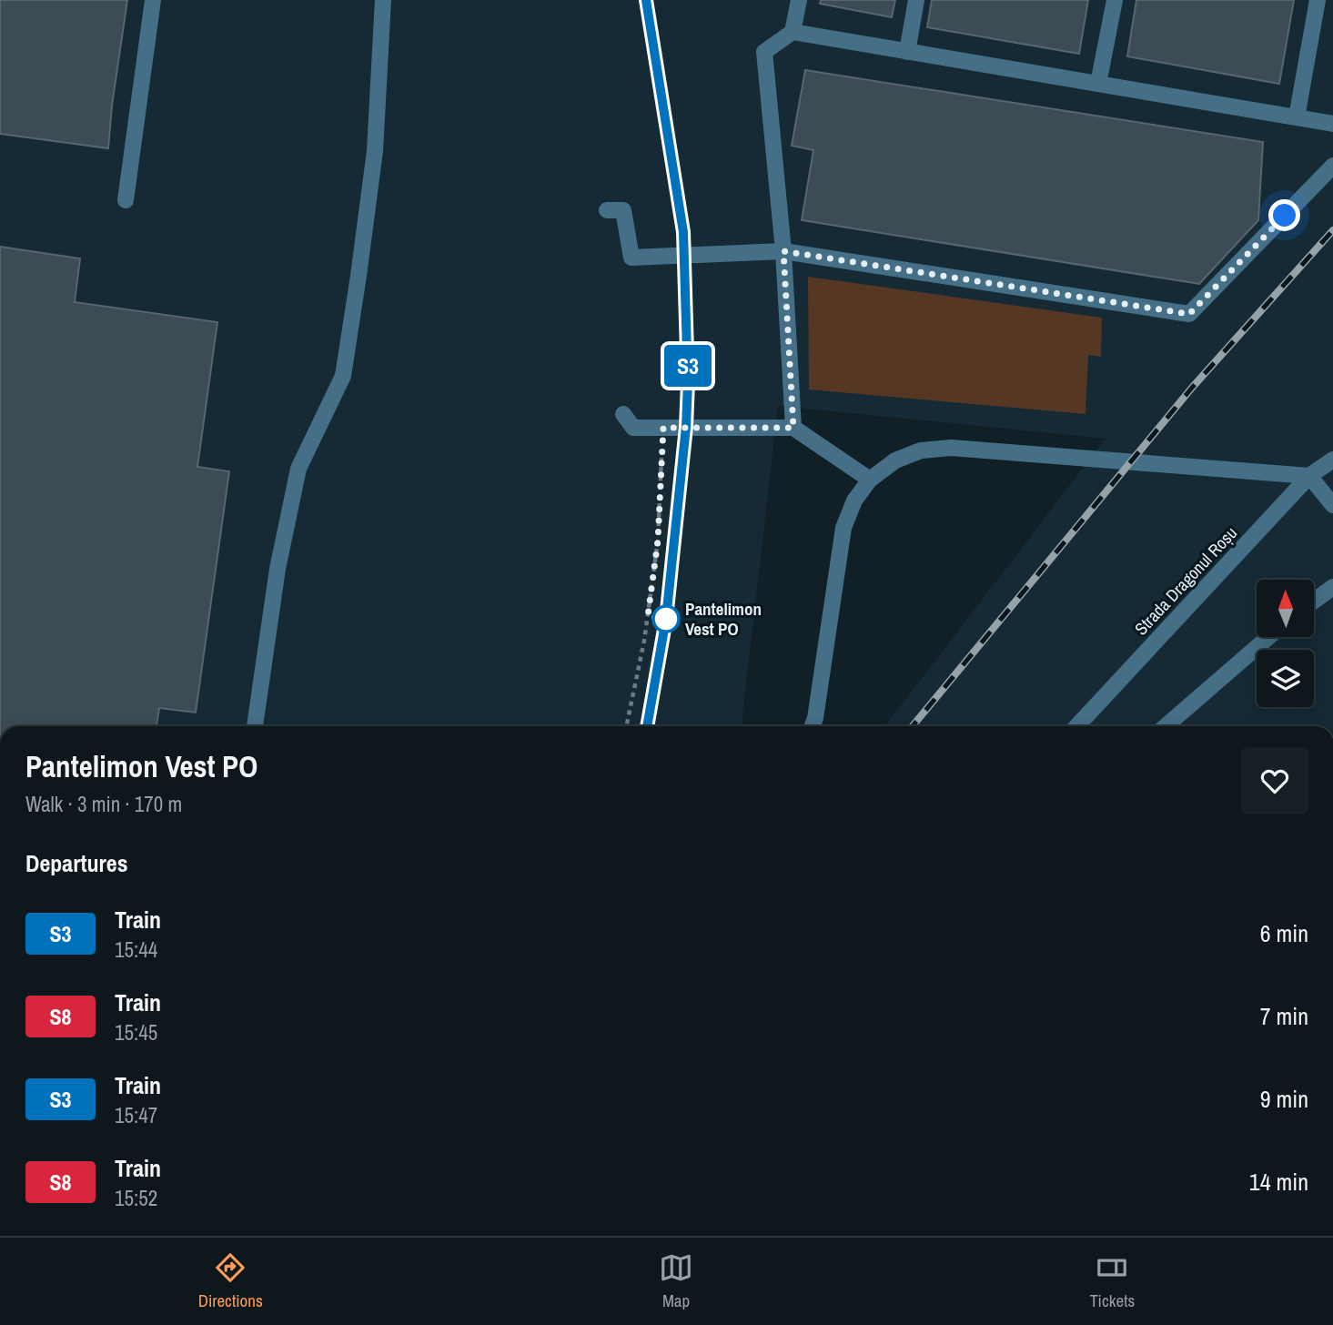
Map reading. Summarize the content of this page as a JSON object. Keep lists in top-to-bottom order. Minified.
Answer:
{"streets":{"street":["Strada Dragonul Roșu"]},"places":["Pantelimon Vest PO"],"north":"top","page":{"on_map":"S3","heading":[["Pantelimon Vest PO","Walk · 3 min · 170 m"],"Departures"],"list":[{"mark":"S3","name":"Train","note":"15:44","value":"6 min"},{"mark":"S8","name":"Train","note":"15:45","value":"7 min"},{"mark":"S3","name":"Train","note":"15:47","value":"9 min"},{"mark":"S8","name":"Train","note":"15:52","value":"14 min"}],"tabs":["Directions","Map","Tickets"]}}
